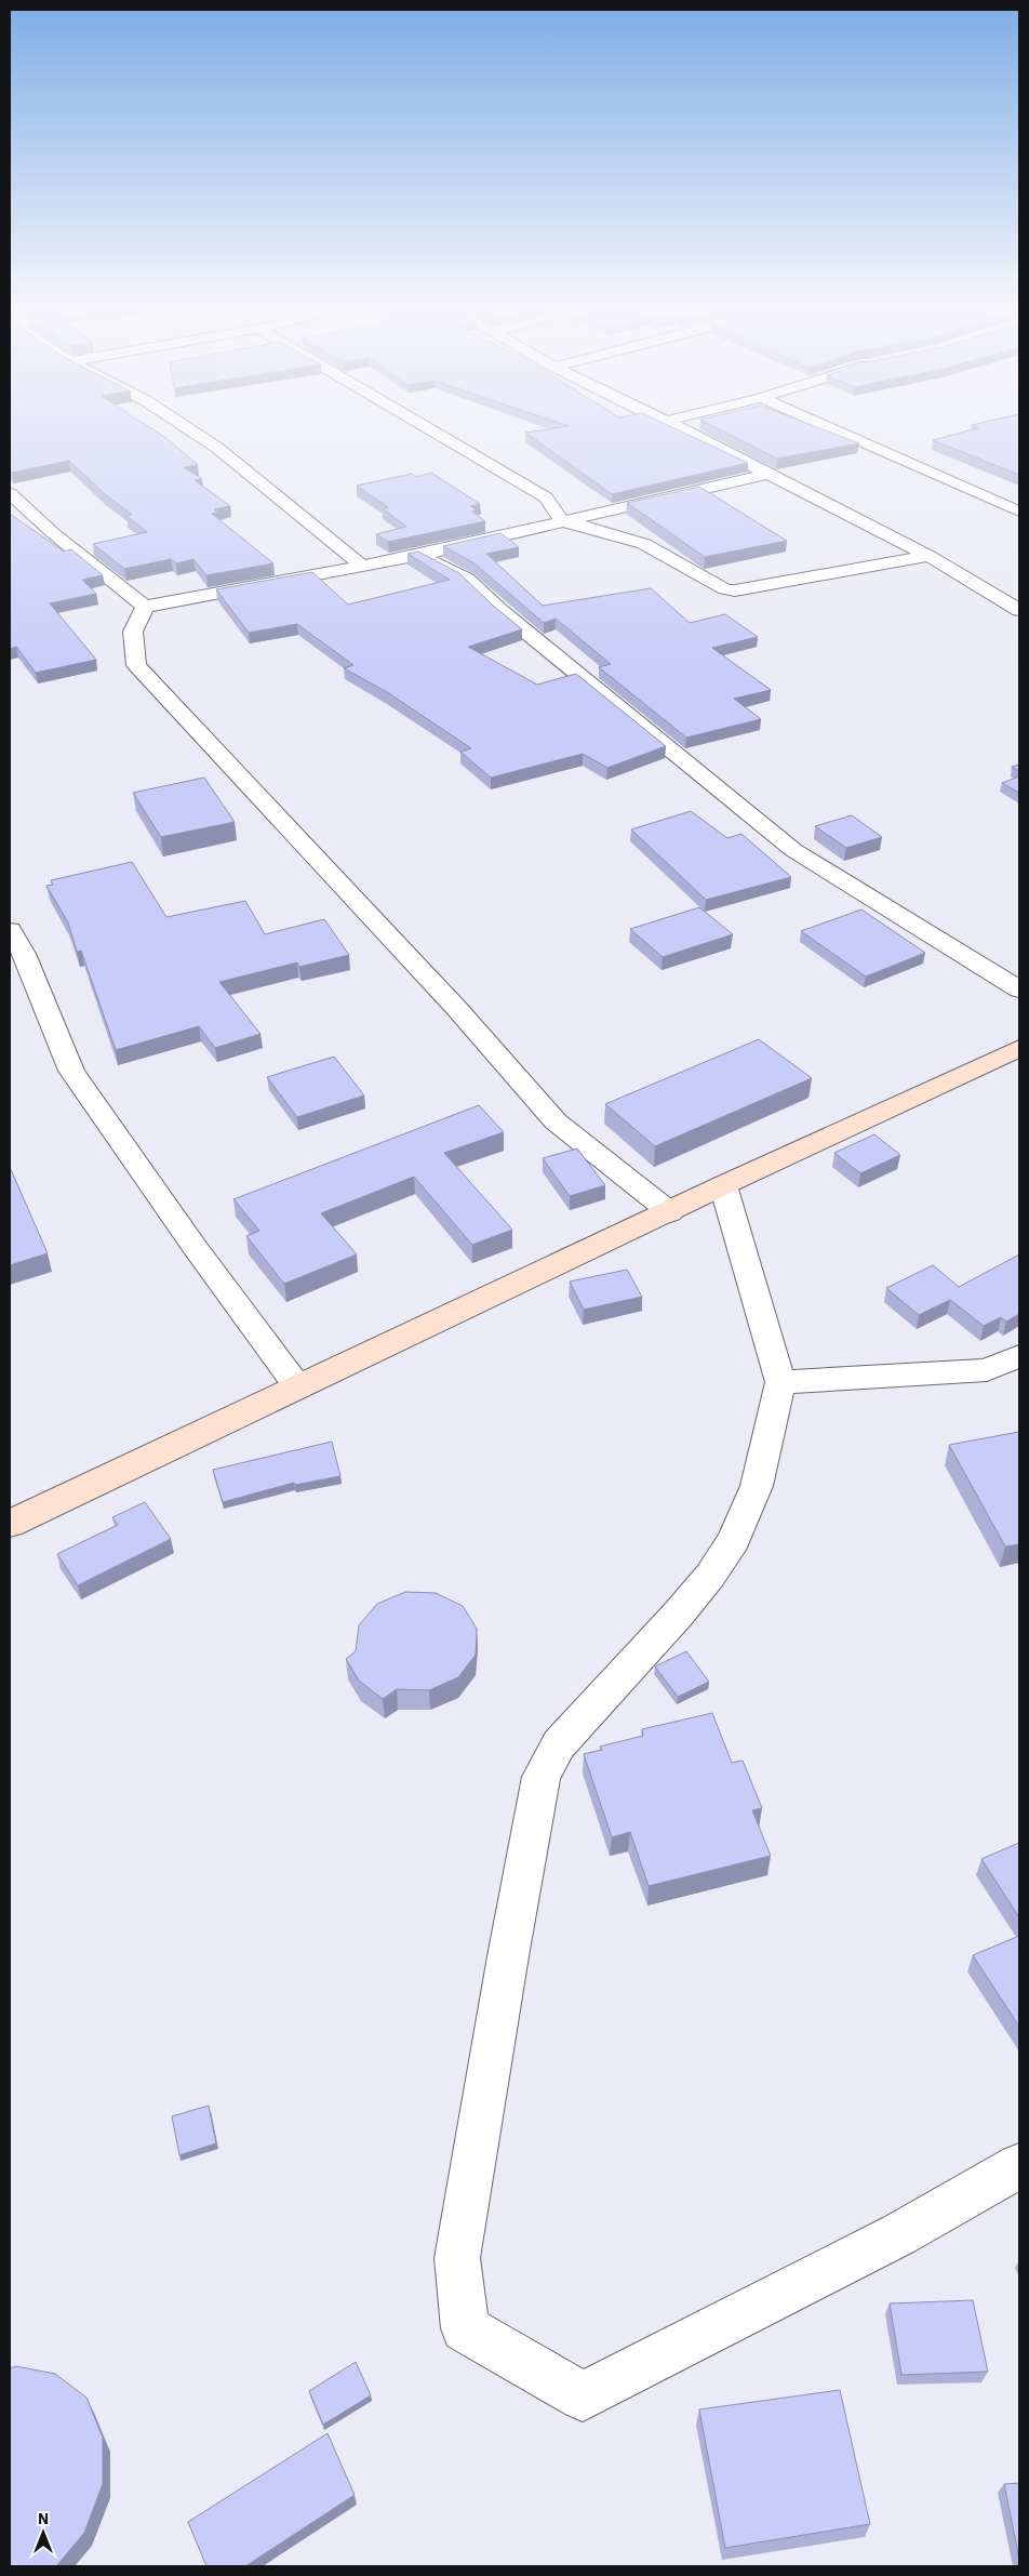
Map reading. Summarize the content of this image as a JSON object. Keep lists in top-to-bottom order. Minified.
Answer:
{"north":"top"}
